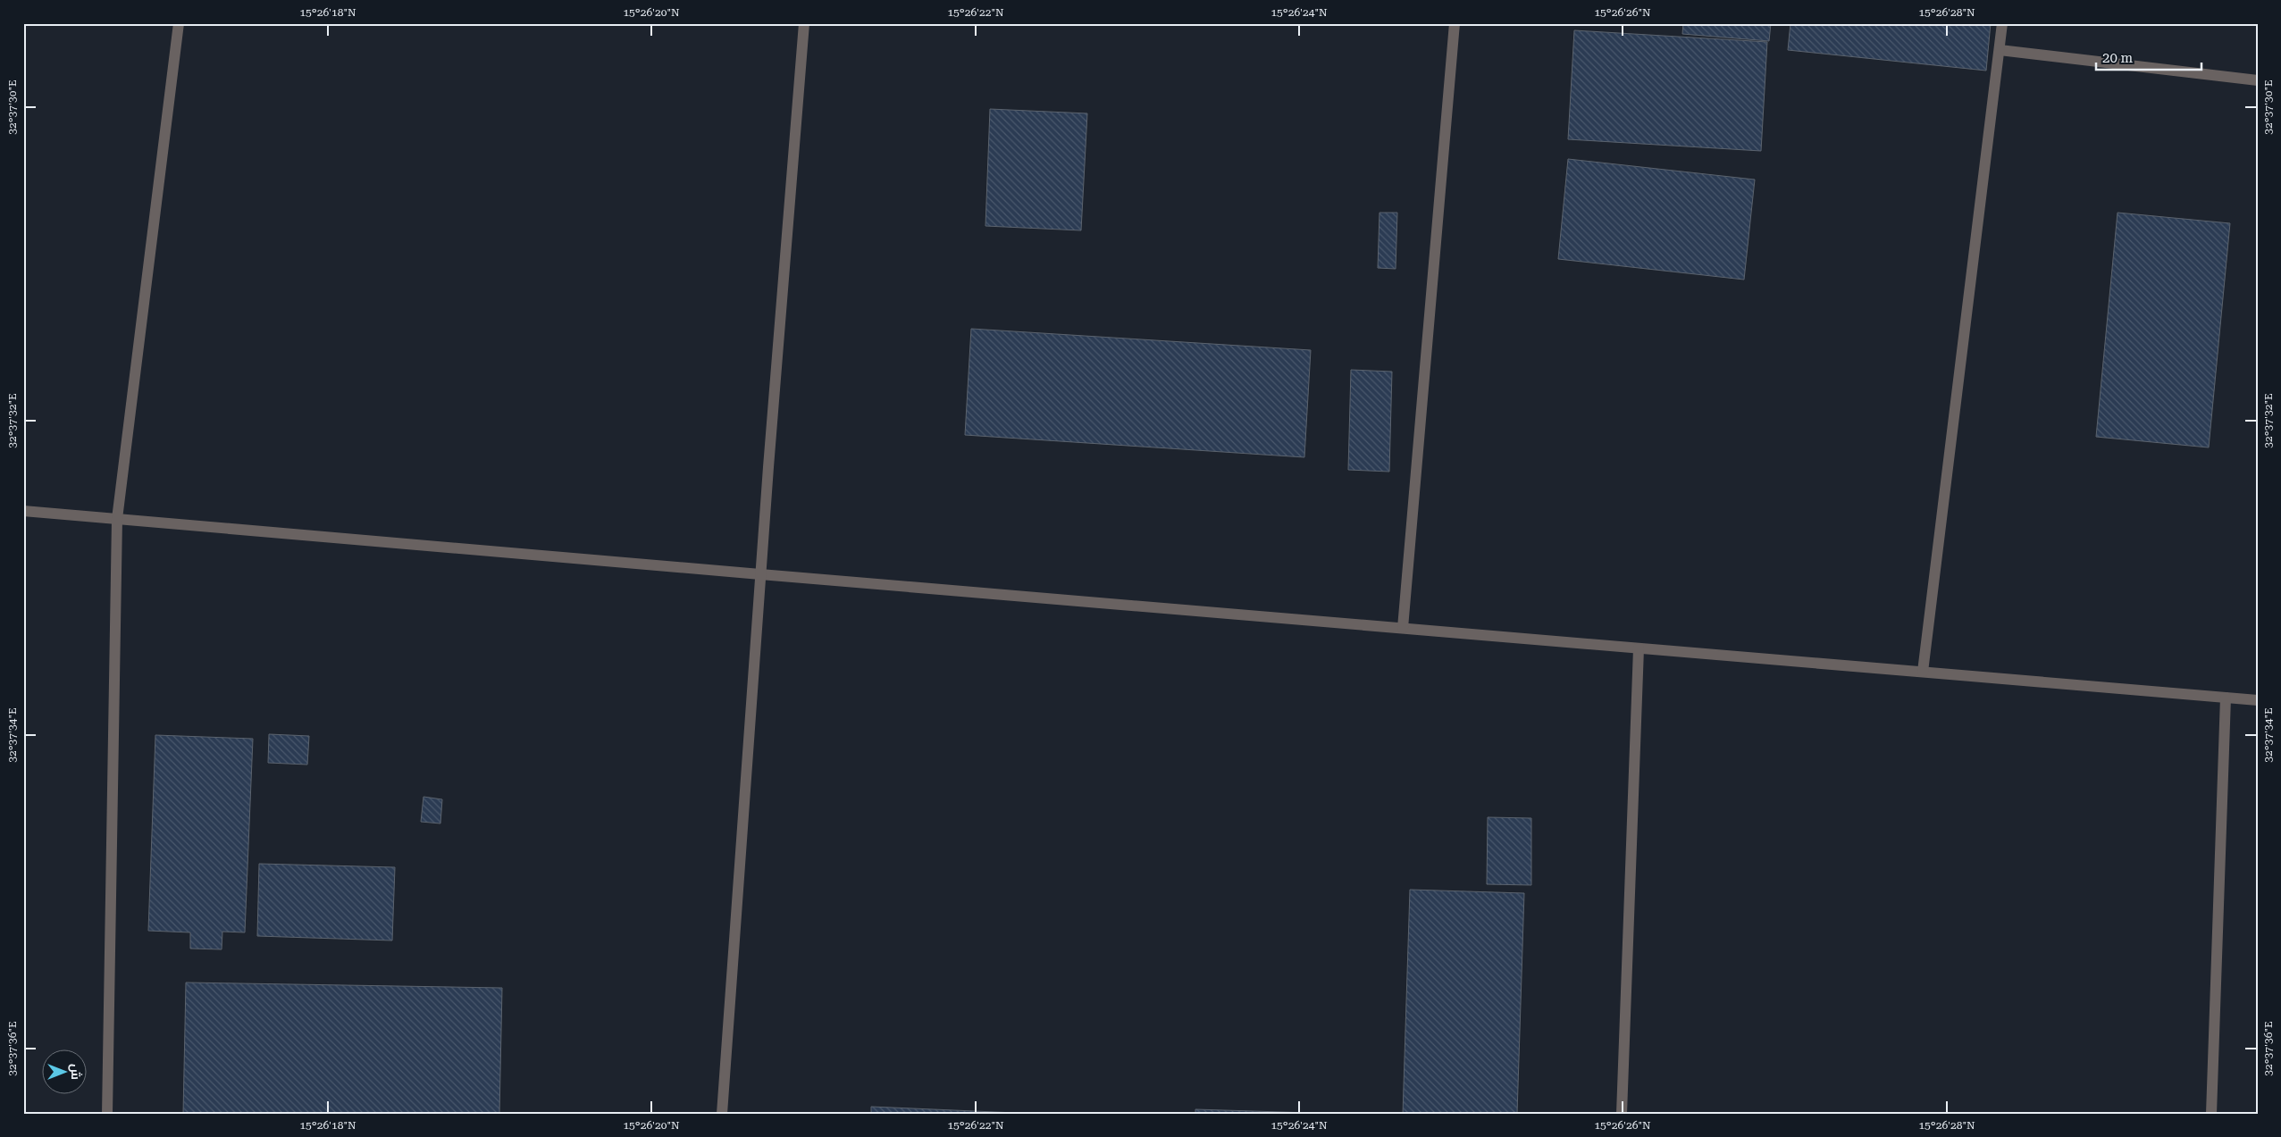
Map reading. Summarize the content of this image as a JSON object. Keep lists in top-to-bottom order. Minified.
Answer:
{"scale_bar":"20 m","north":"right","coordinates":["15°26'18\"N","15°26'20\"N","15°26'22\"N","15°26'24\"N","15°26'26\"N","15°26'28\"N","32°37'30\"E","32°37'32\"E","32°37'34\"E","32°37'36\"E"]}
